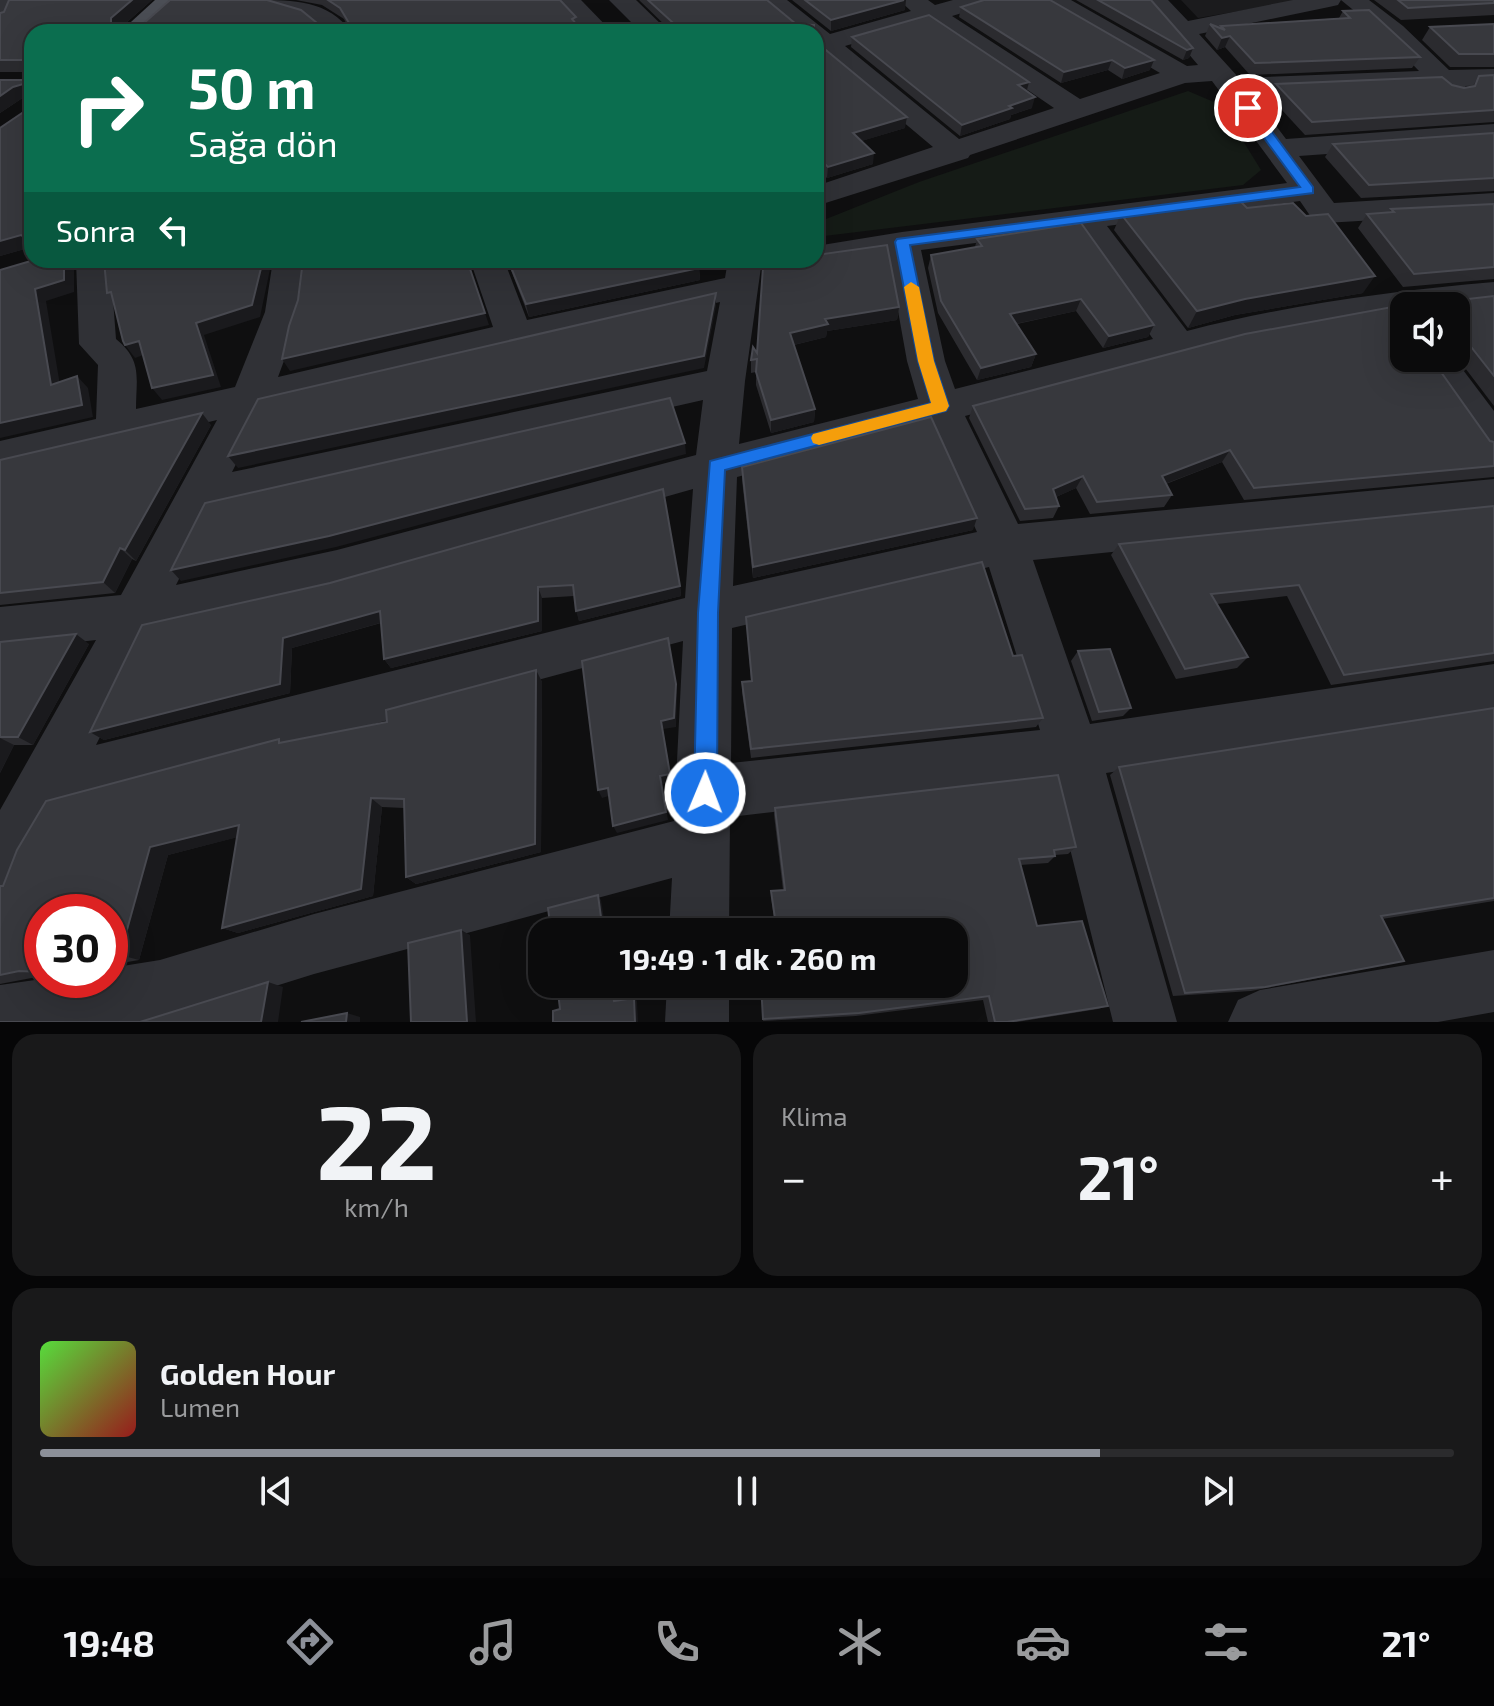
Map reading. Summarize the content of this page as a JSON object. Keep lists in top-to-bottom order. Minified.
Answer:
{"page":{"turn":["50 m","Sağa dön"],"then":"Sonra","limit":"30","trip":"19:49 · 1 dk · 260 m","tile":[["22","km/h"],"Klima"],"heat":["−","21°","+"],"song":["Golden Hour","Lumen"],"tabs":["19:48","21°"]}}
